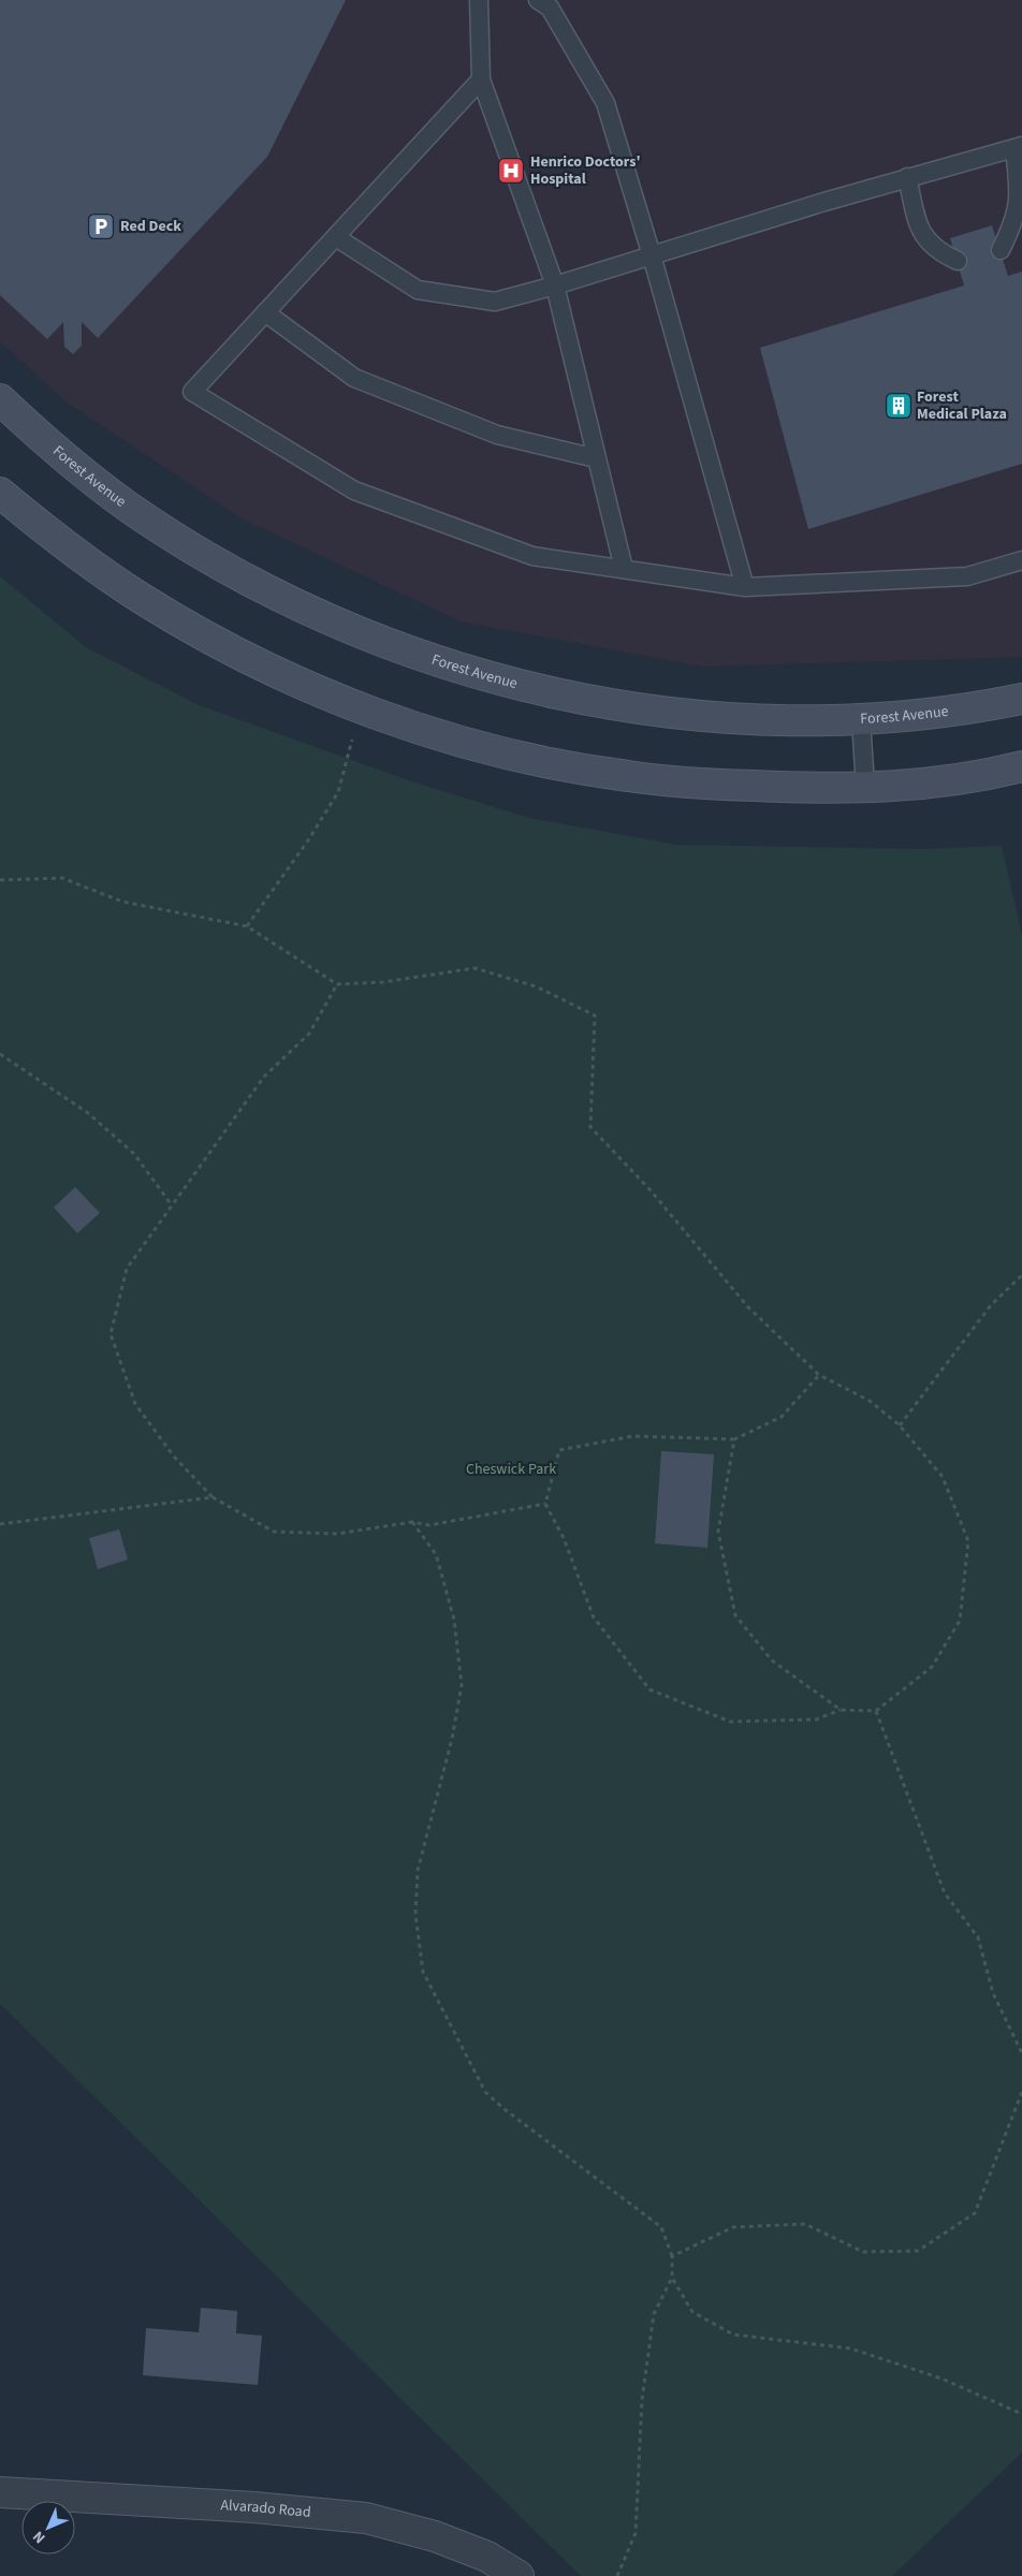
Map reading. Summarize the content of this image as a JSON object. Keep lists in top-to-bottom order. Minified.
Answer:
{"streets":{"main road":["Forest Avenue"],"street":["Alvarado Road"]},"parks":["Cheswick Park"],"places":{"hospital":["Henrico Doctors' Hospital"],"parking":["Red Deck"],"building":["Forest Medical Plaza"]},"north":"bottom left"}
